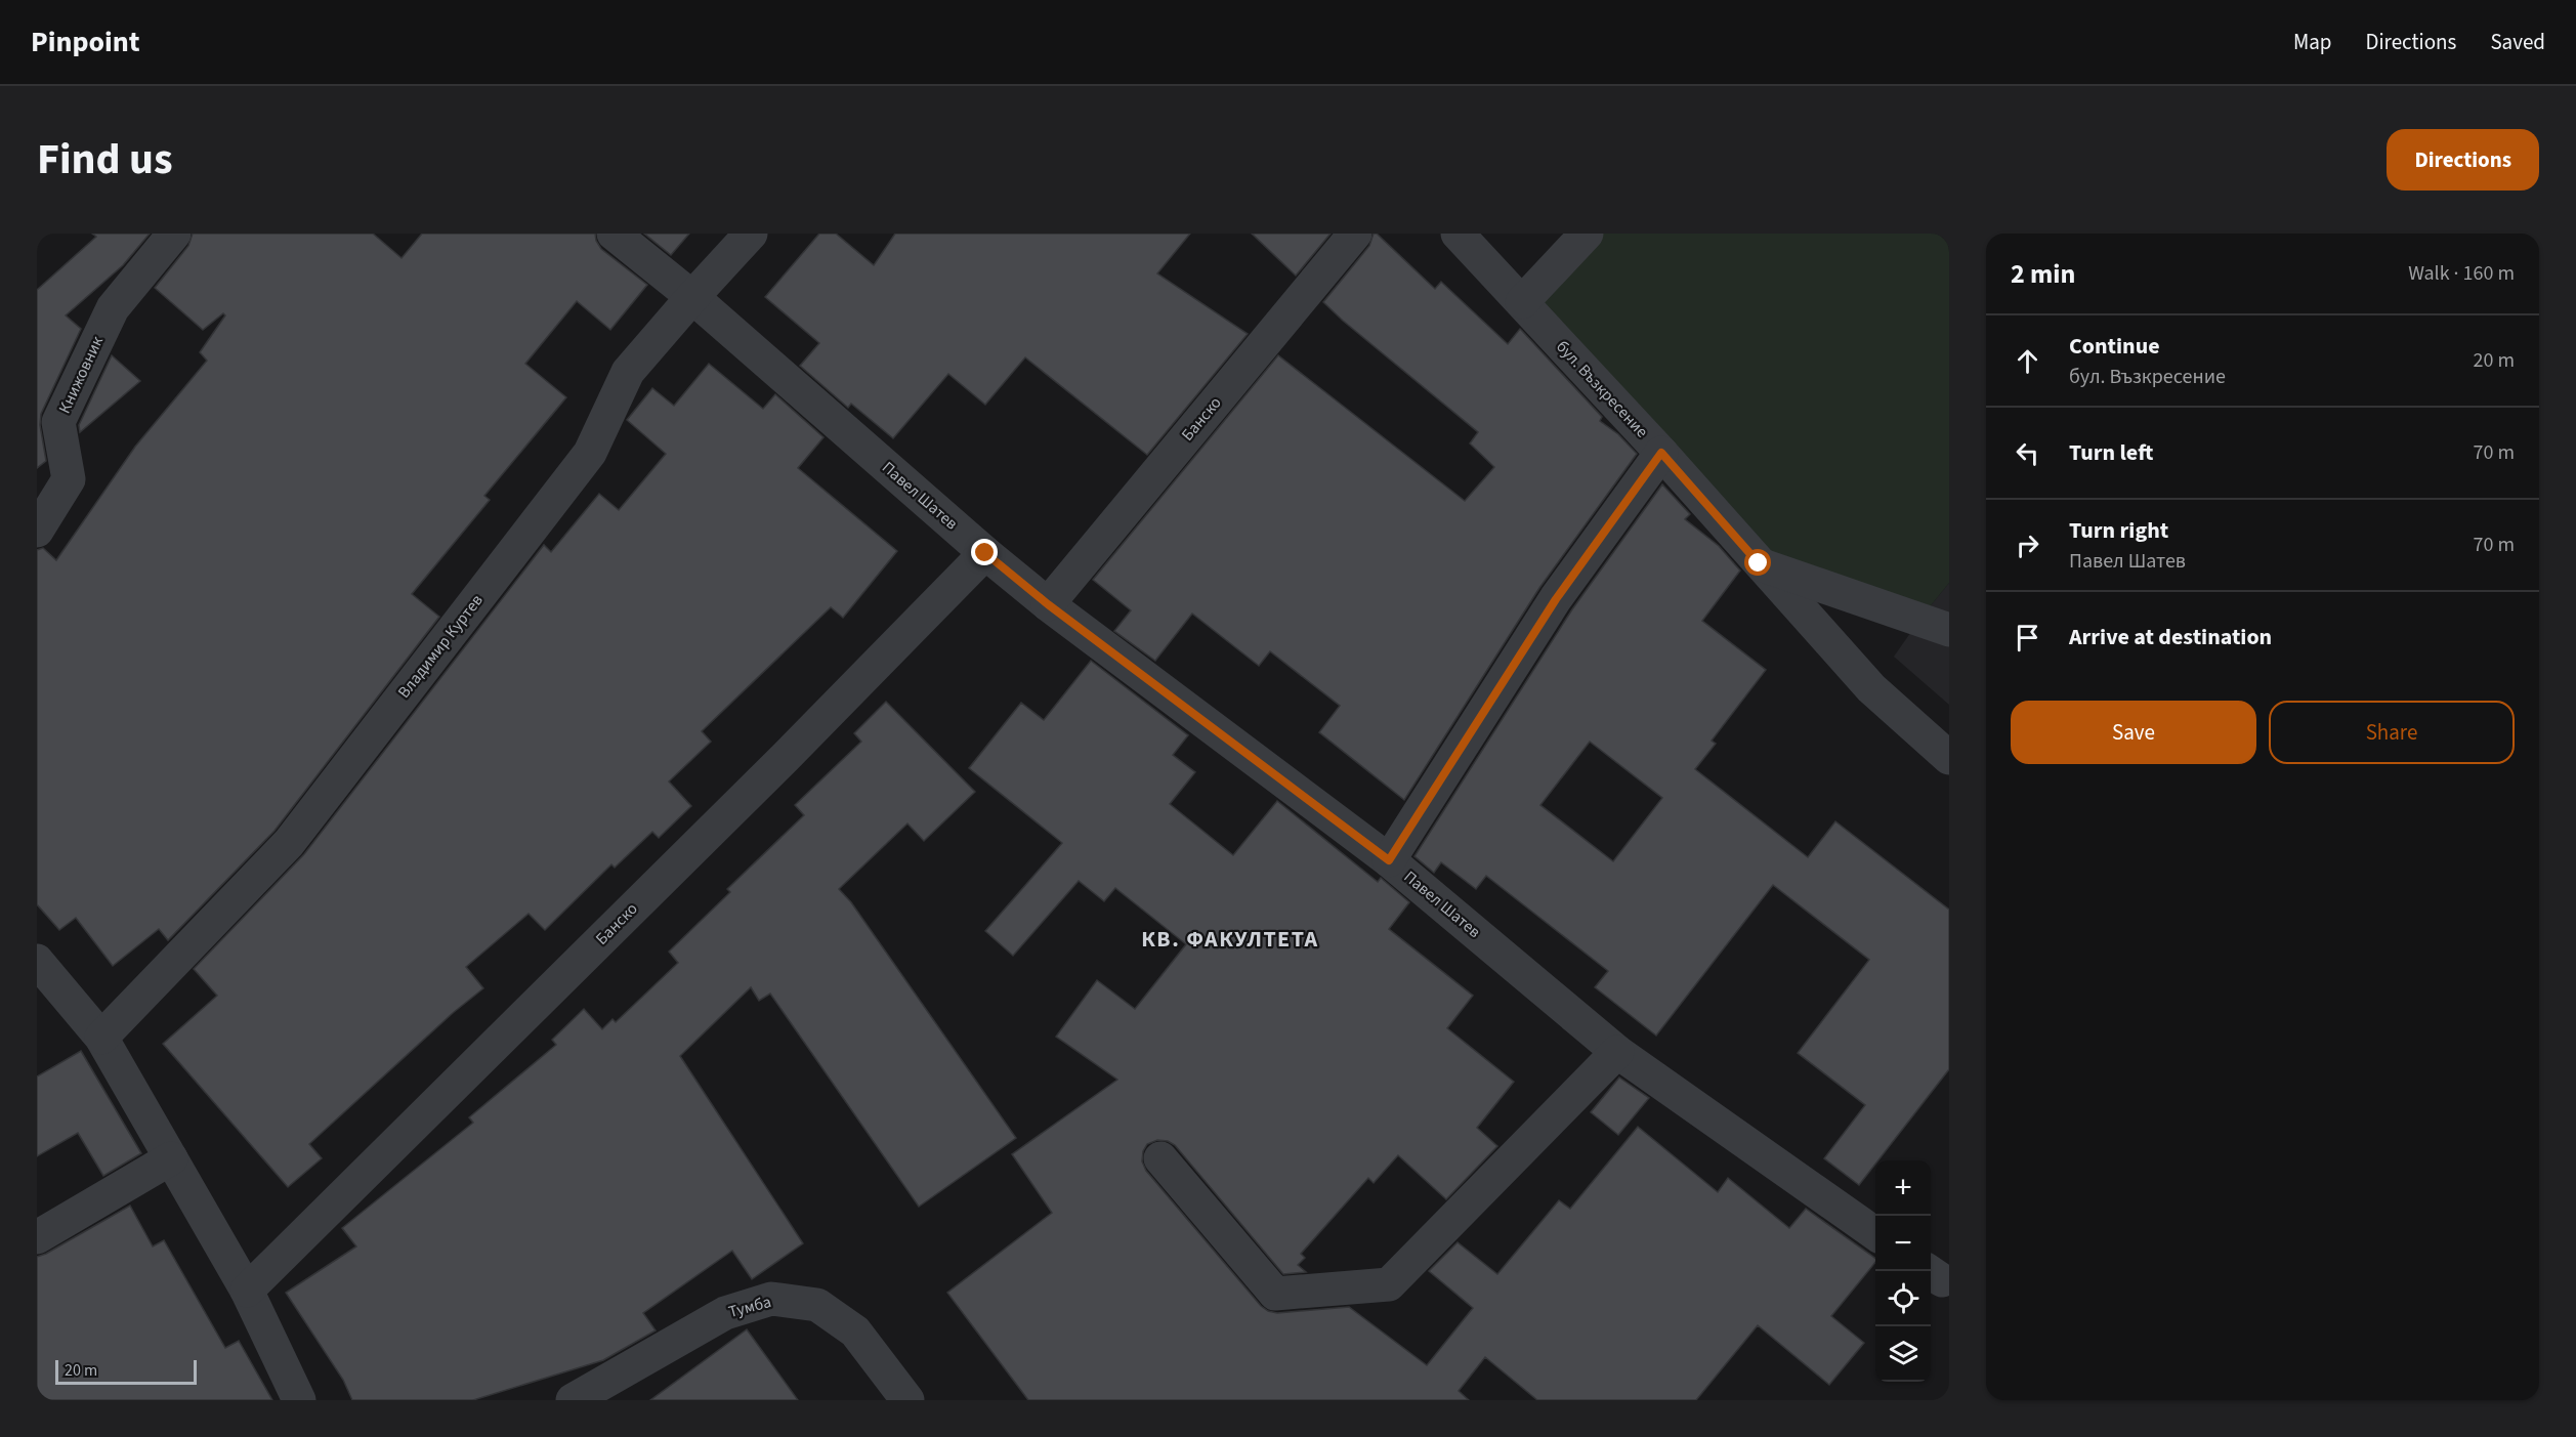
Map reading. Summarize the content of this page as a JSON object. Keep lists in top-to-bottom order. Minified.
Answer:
{"streets":{"street":["Книжовник","бул. Възкресение","Банско","Павел Шатев","Владимир Куртев","Тумба"]},"crossings":[["Банско","Павел Шатев"],["Павел Шатев","Владимир Куртев"]],"districts":["КВ. ФАКУЛТЕТА"],"scale_bar":"20 m","page":{"header":"Pinpoint","nav":["Map","Directions","Saved"],"title":"Find us","buttons":["Directions",["Save","Share"]],"heading":["2 min","Walk · 160 m"],"list":[["Continue","бул. Възкресение","20 m"],["Turn left","70 m"],["Turn right","Павел Шатев","70 m"],"Arrive at destination"],"map_buttons":["+","−"],"scale":"20 m"}}
